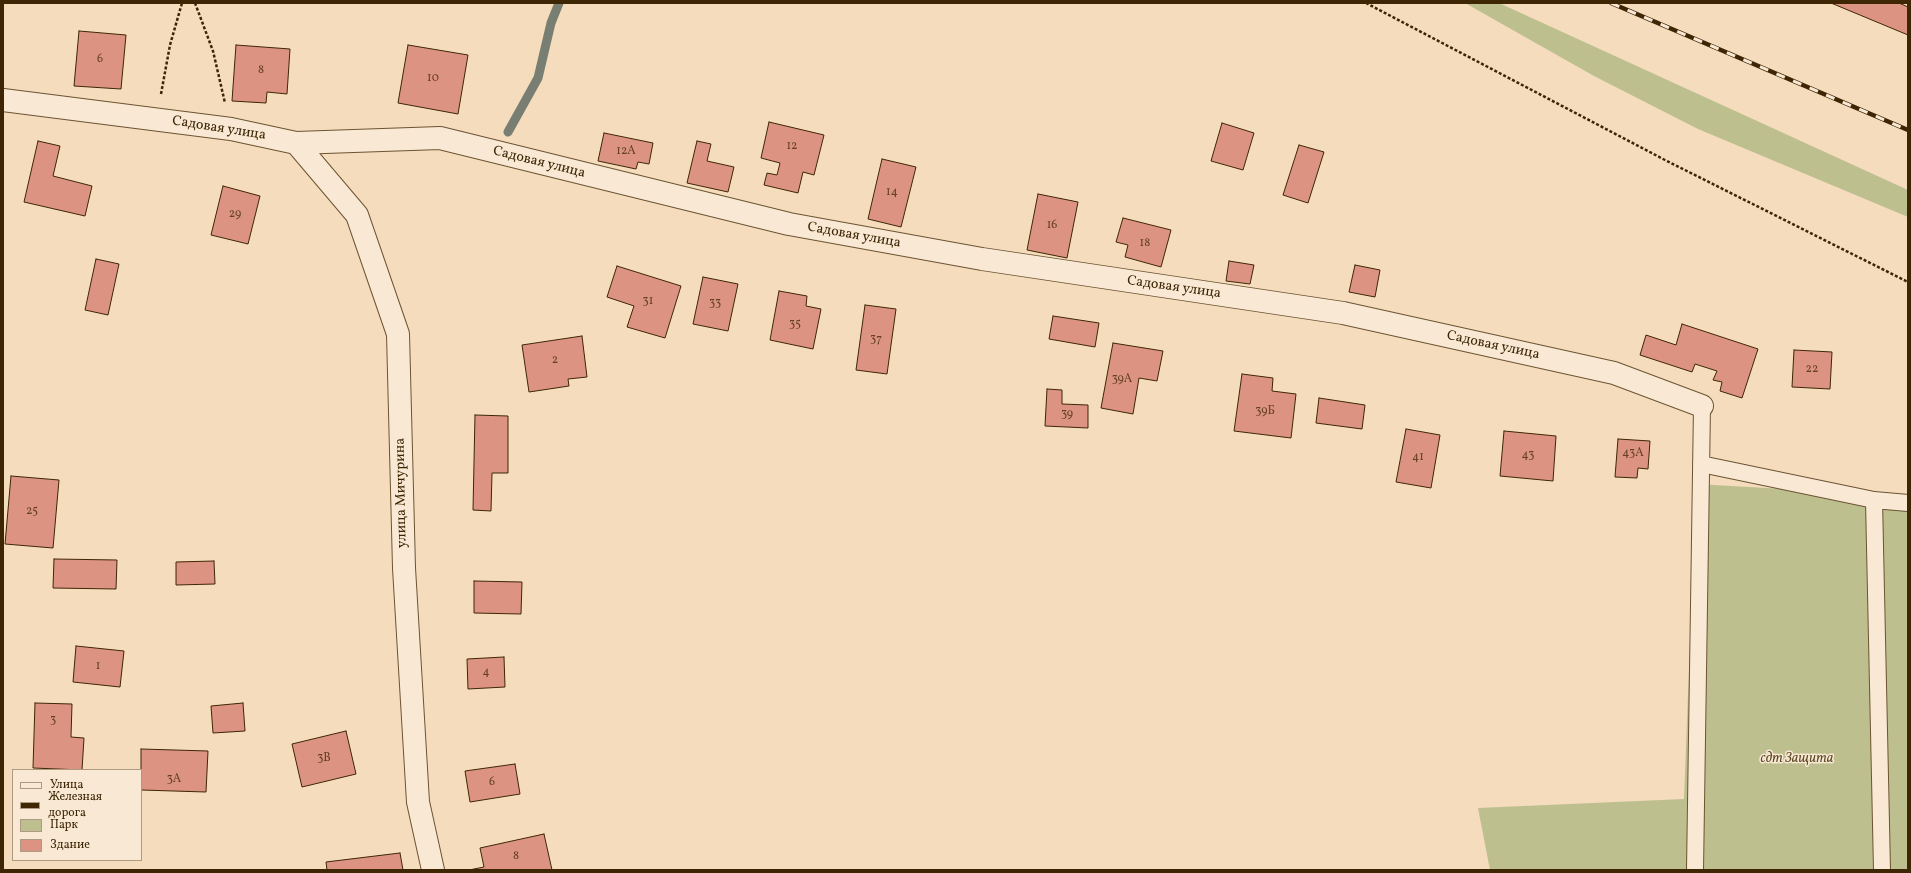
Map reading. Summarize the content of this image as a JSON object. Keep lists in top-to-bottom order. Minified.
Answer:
{"streets":{"street":["Садовая улица","улица Мичурина"]},"crossings":[["Садовая улица","улица Мичурина"]],"parks":["сдт Защита"],"house_numbers":["6","8","10","12","12А","14","29","16","18","31","33","35","37","2","22","39А","39Б","39","43А","43","41","25","1","4","3","3В","3А","6","8"],"legend":["Улица","Железная дорога","Парк","Здание"]}
